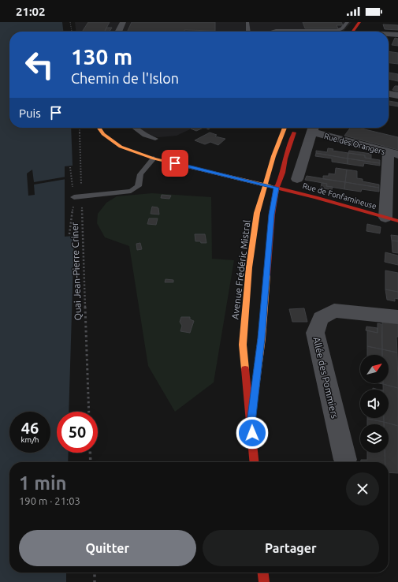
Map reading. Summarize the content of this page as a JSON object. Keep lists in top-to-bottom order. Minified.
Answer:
{"streets":{"main road":["Rue de Fonfamineuse","Avenue Frédéric Mistral"],"street":["Rue des Orangers","Allée des Pommiers"],"path":["Quai Jean-Pierre Criner"]},"crossings":[["Rue de Fonfamineuse","Avenue Frédéric Mistral"]],"north":"top right","page":{"status":"21:02","turn":["130 m","Chemin de l'Islon"],"then":"Puis","speed":"46 km/h","limit":"50","heading":["1 min","190 m · 21:03"],"buttons":["Quitter","Partager"]}}
